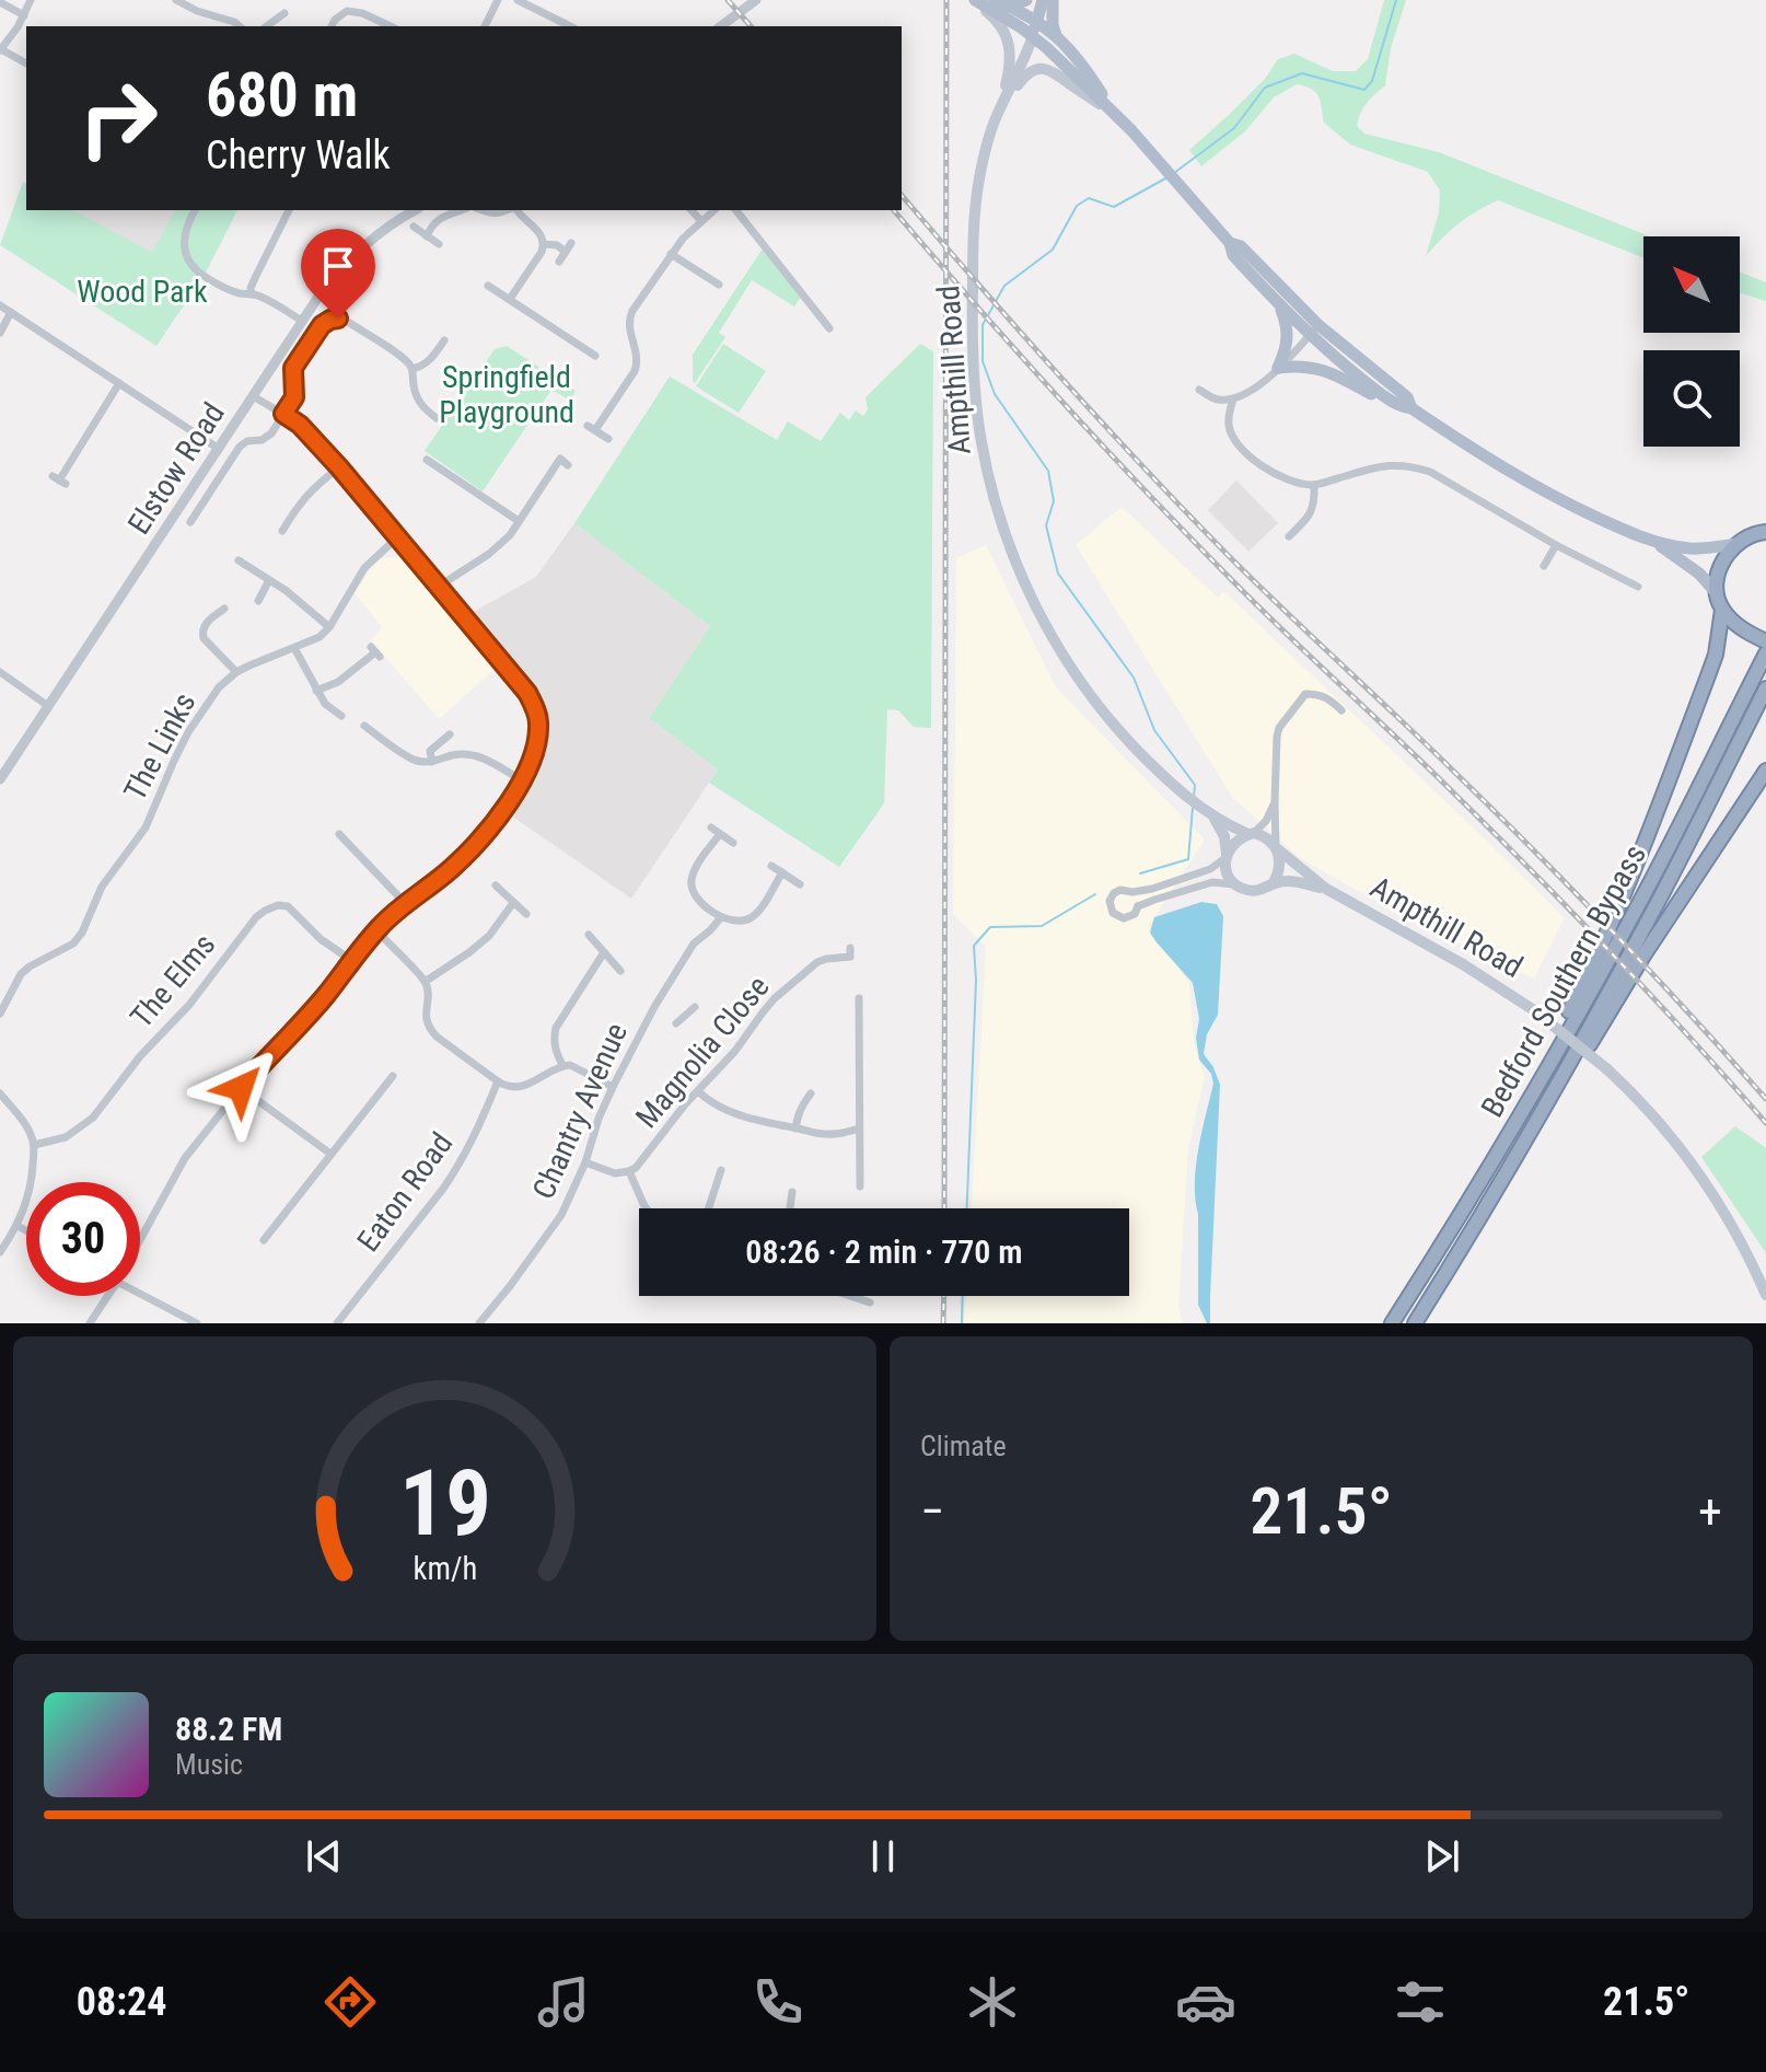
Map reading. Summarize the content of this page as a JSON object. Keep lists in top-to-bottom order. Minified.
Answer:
{"streets":{"highway":["Bedford Southern Bypass"],"main road":["Ampthill Road"],"street":["Elstow Road","The Links","The Elms","Magnolia Close","Chantry Avenue","Eaton Road"]},"crossings":[["Magnolia Close","Chantry Avenue"]],"parks":["Wood Park","Springfield Playground"],"north":"top left","page":{"turn":["680 m","Cherry Walk"],"limit":"30","trip":"08:26 · 2 min · 770 m","tile":"Climate","heat":["−","21.5°","+"],"song":["88.2 FM","Music"],"tabs":["08:24","21.5°"],"gauge":["19","km/h"]}}
